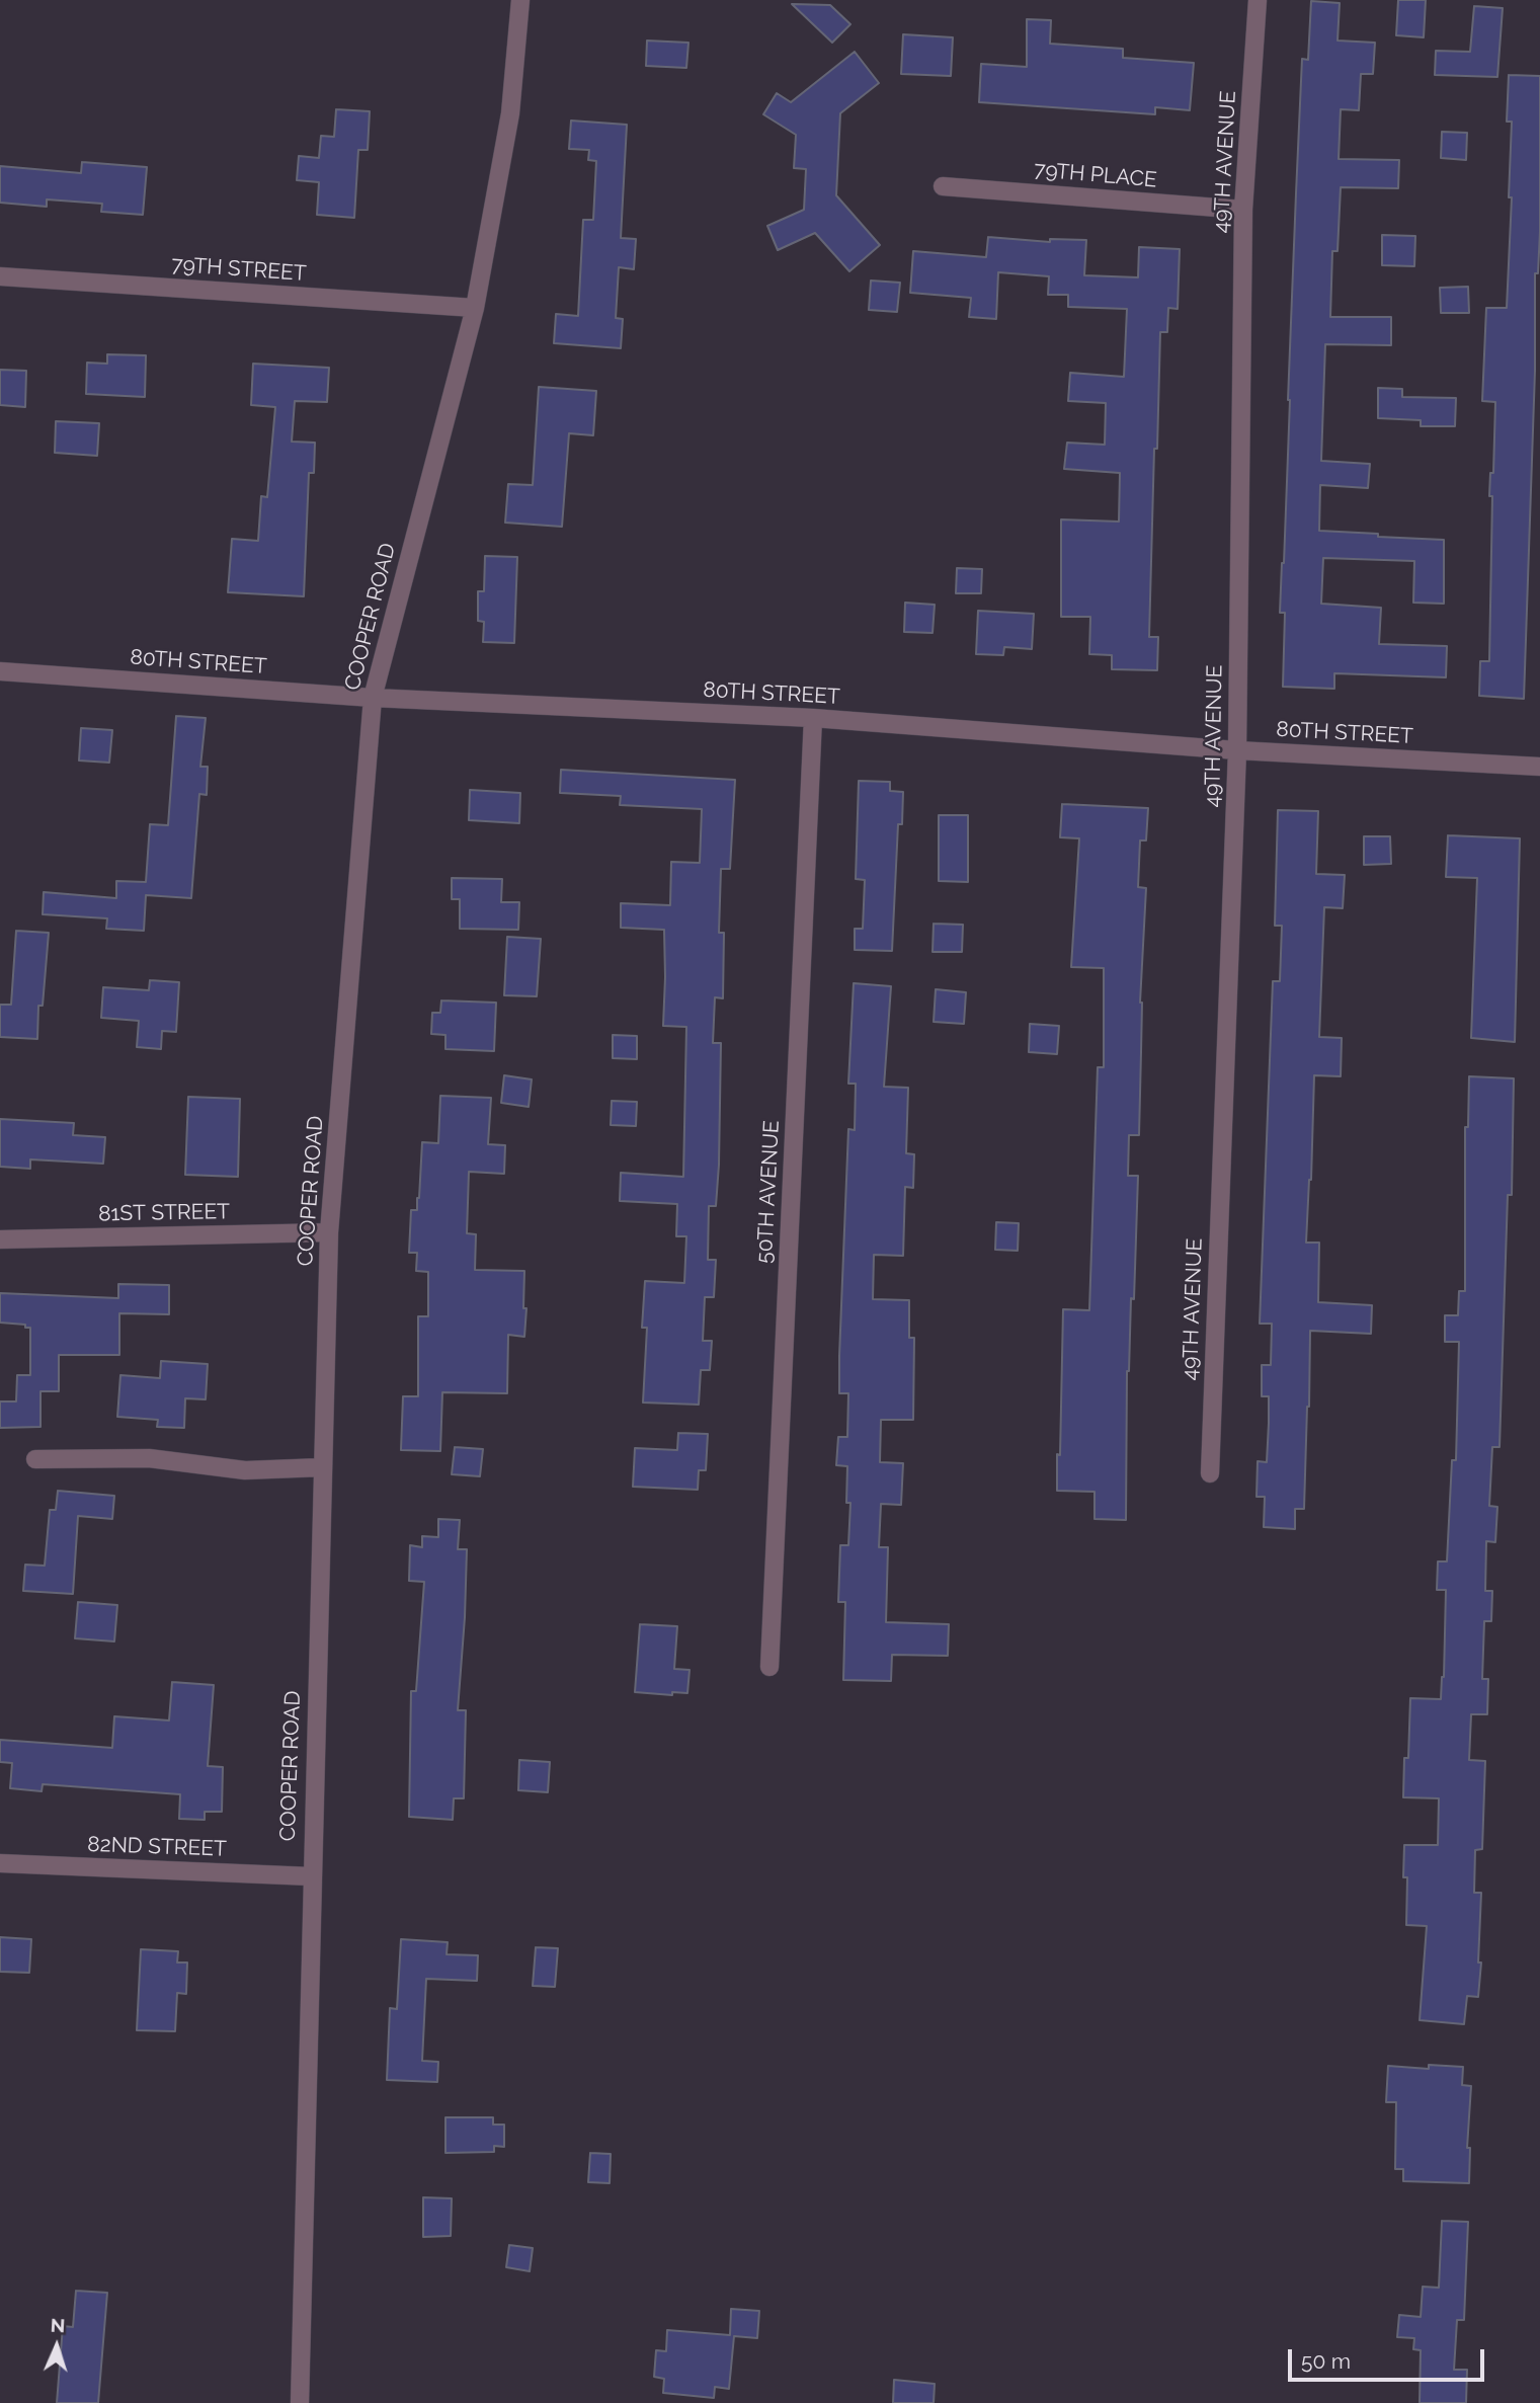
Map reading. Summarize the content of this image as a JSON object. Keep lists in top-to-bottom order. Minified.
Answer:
{"streets":{"street":["49TH AVENUE","79TH PLACE","79TH STREET","COOPER ROAD","80TH STREET","50TH AVENUE","81ST STREET","82ND STREET"]},"crossings":[["49TH AVENUE","79TH PLACE"],["49TH AVENUE","80TH STREET"],["79TH STREET","COOPER ROAD"],["COOPER ROAD","80TH STREET"],["COOPER ROAD","81ST STREET"],["COOPER ROAD","82ND STREET"],["80TH STREET","50TH AVENUE"]],"scale_bar":"50 m","north":"top"}
